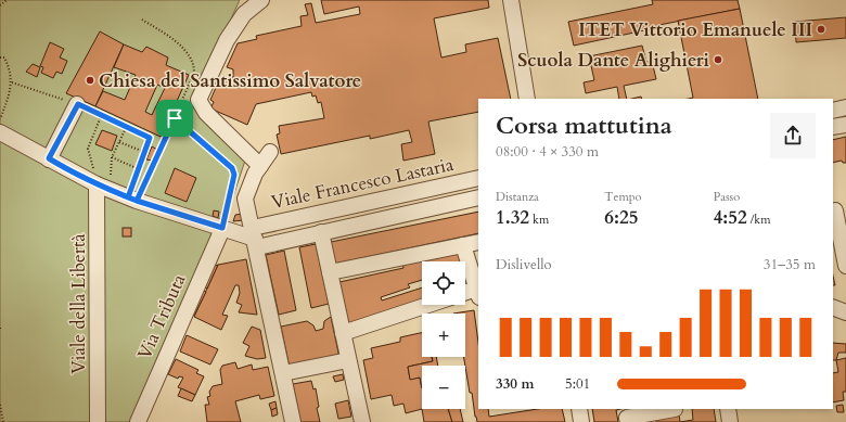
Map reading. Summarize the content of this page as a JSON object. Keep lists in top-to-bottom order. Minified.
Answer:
{"streets":{"street":["Viale Francesco Lastaria","Viale della Libertà","Via Tributa"]},"places":["ITET Vittorio Emanuele III","Scuola Dante Alighieri","Chiesa del Santissimo Salvatore"],"page":{"heading":["Corsa mattutina","08:00 · 4 × 330 m"],"stats":[["Distanza","1.32 km"],["Tempo","6:25"],["Passo","4:52 /km"]],"chart":["Dislivello","31–35 m"],"map_buttons":["+","−"],"list":[{"name":"330 m","note":"5:01"}]}}
